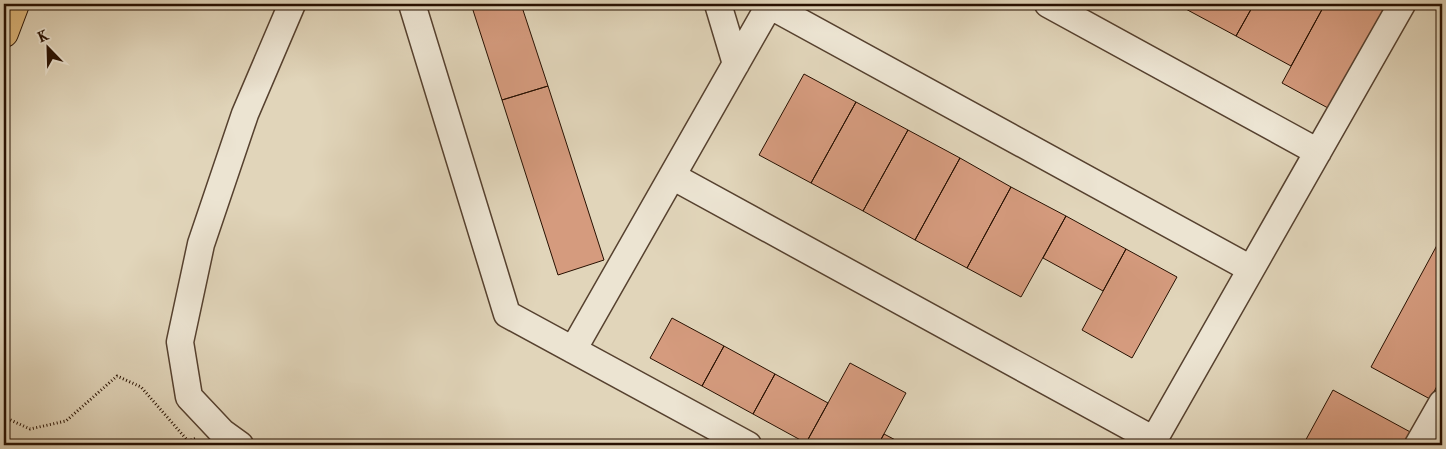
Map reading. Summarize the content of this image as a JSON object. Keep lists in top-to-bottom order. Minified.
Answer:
{"north":"top left"}
